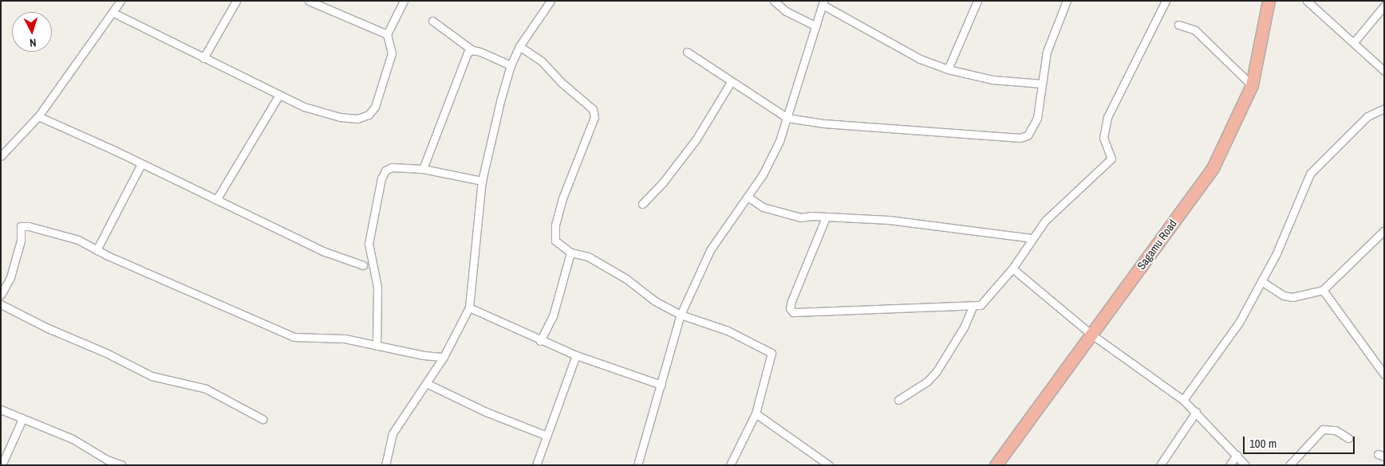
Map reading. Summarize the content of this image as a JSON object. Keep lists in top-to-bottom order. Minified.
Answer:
{"streets":{"highway":["Sagamu Road"]},"scale_bar":"100 m","north":"bottom"}
